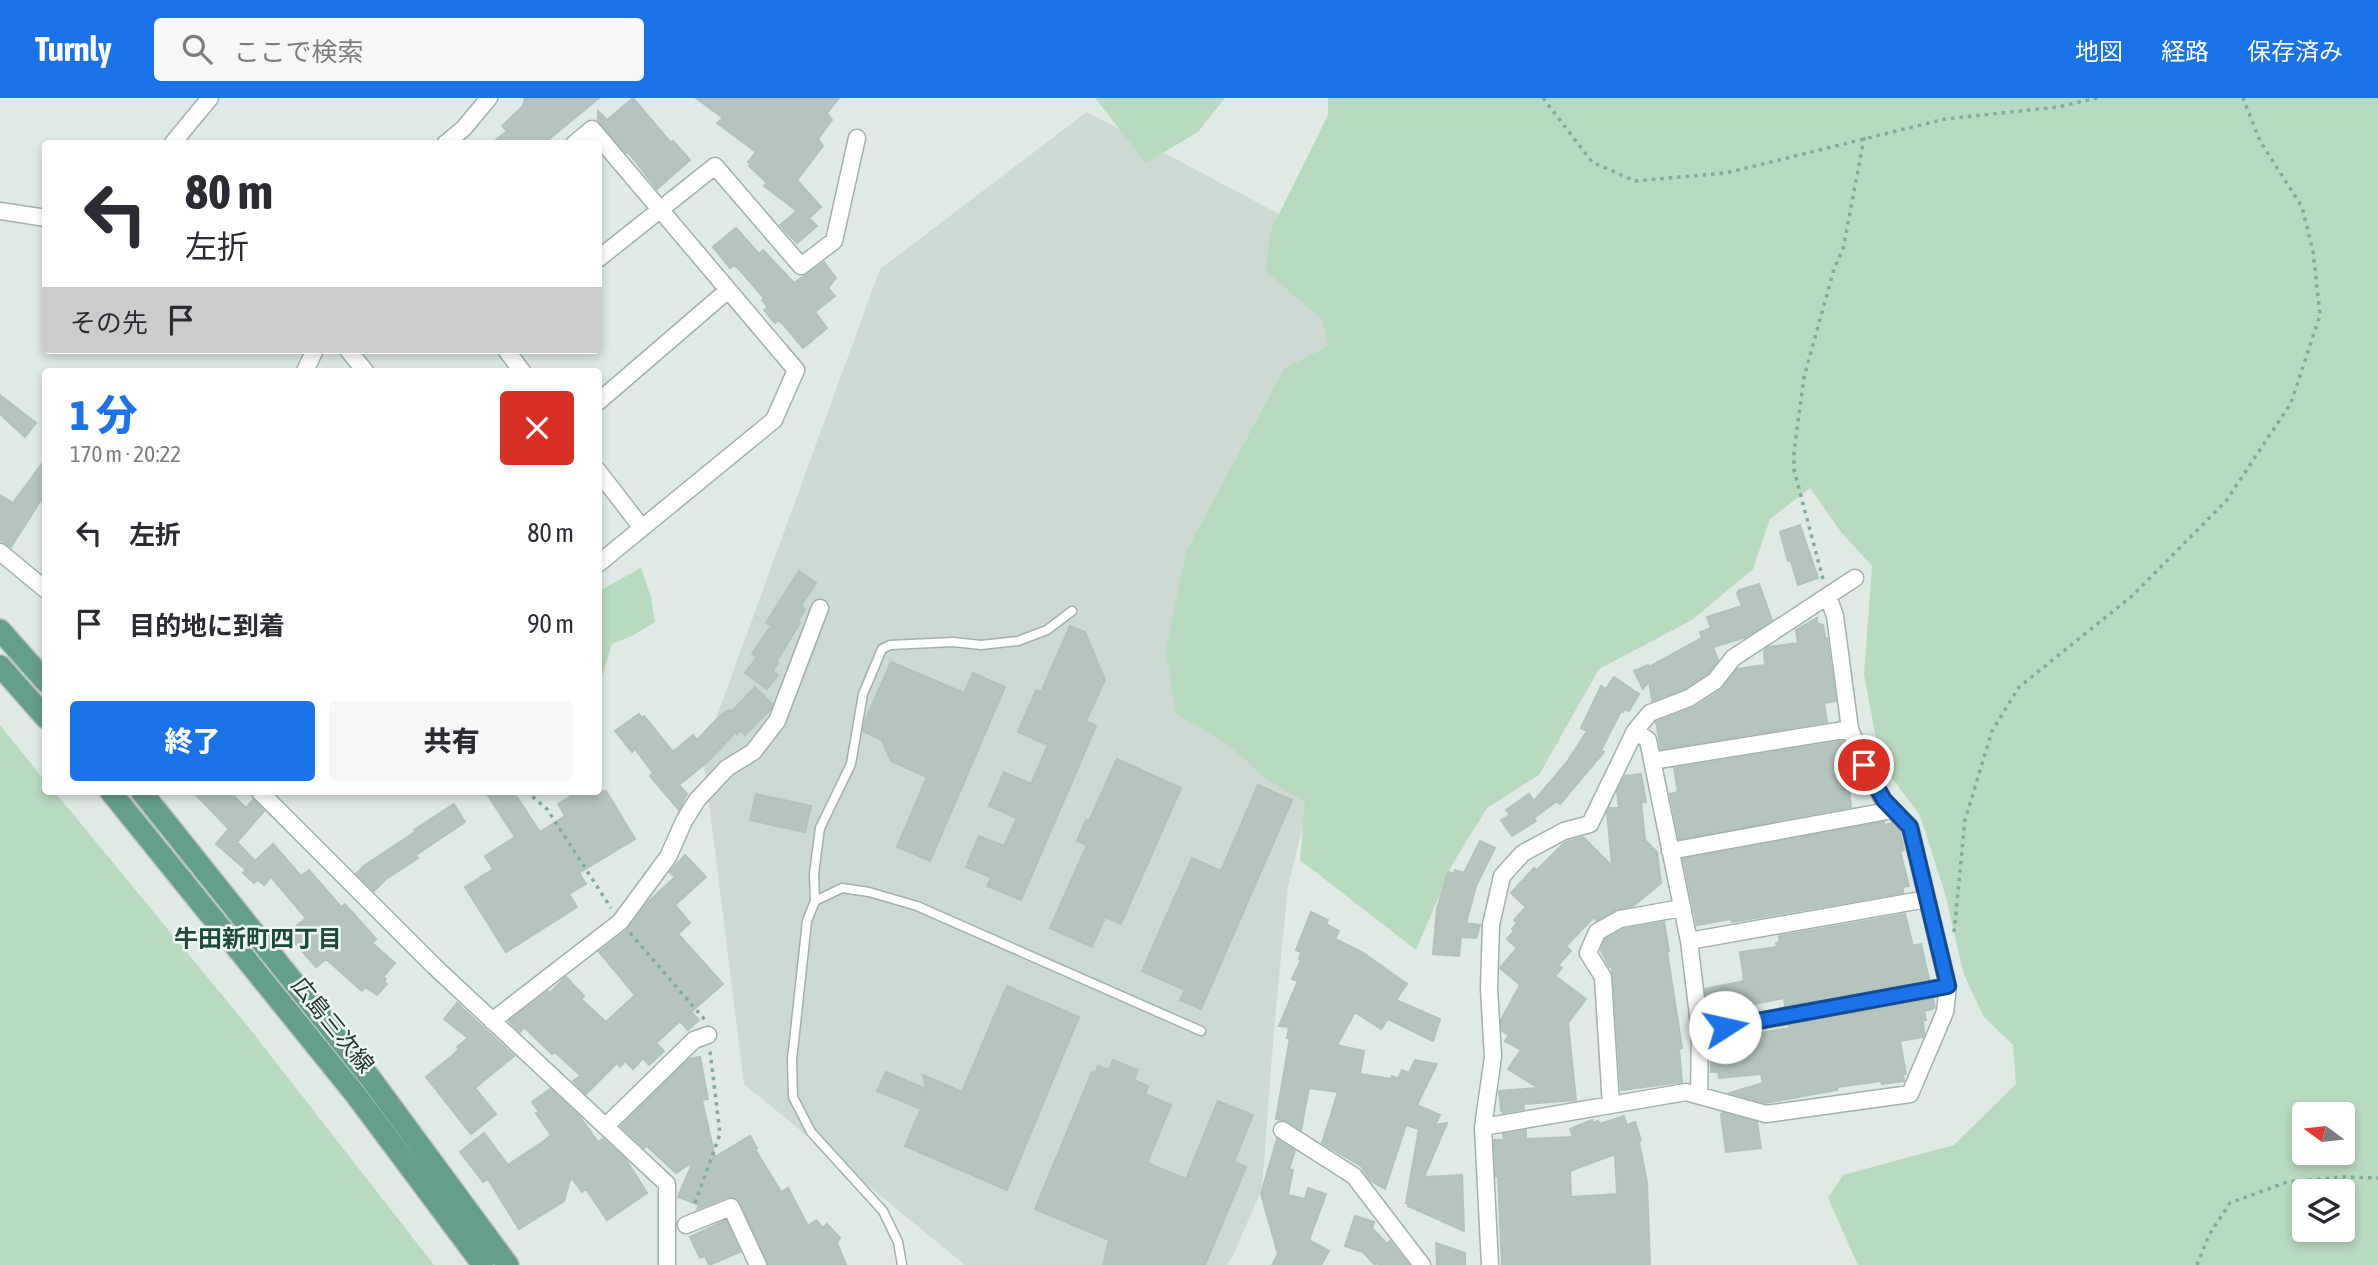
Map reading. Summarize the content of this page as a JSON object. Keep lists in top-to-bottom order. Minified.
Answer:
{"streets":{"main road":["広島三次線"]},"districts":["牛田新町四丁目"],"north":"left","page":{"header":"Turnly","search":"ここで検索","nav":["地図","経路","保存済み"],"turn":["80 m","左折"],"then":"その先","heading":["1 分","170 m · 20:22"],"list":[{"name":"左折","value":"80 m"},{"name":"目的地に到着","value":"90 m"}],"buttons":["終了","共有"]}}
